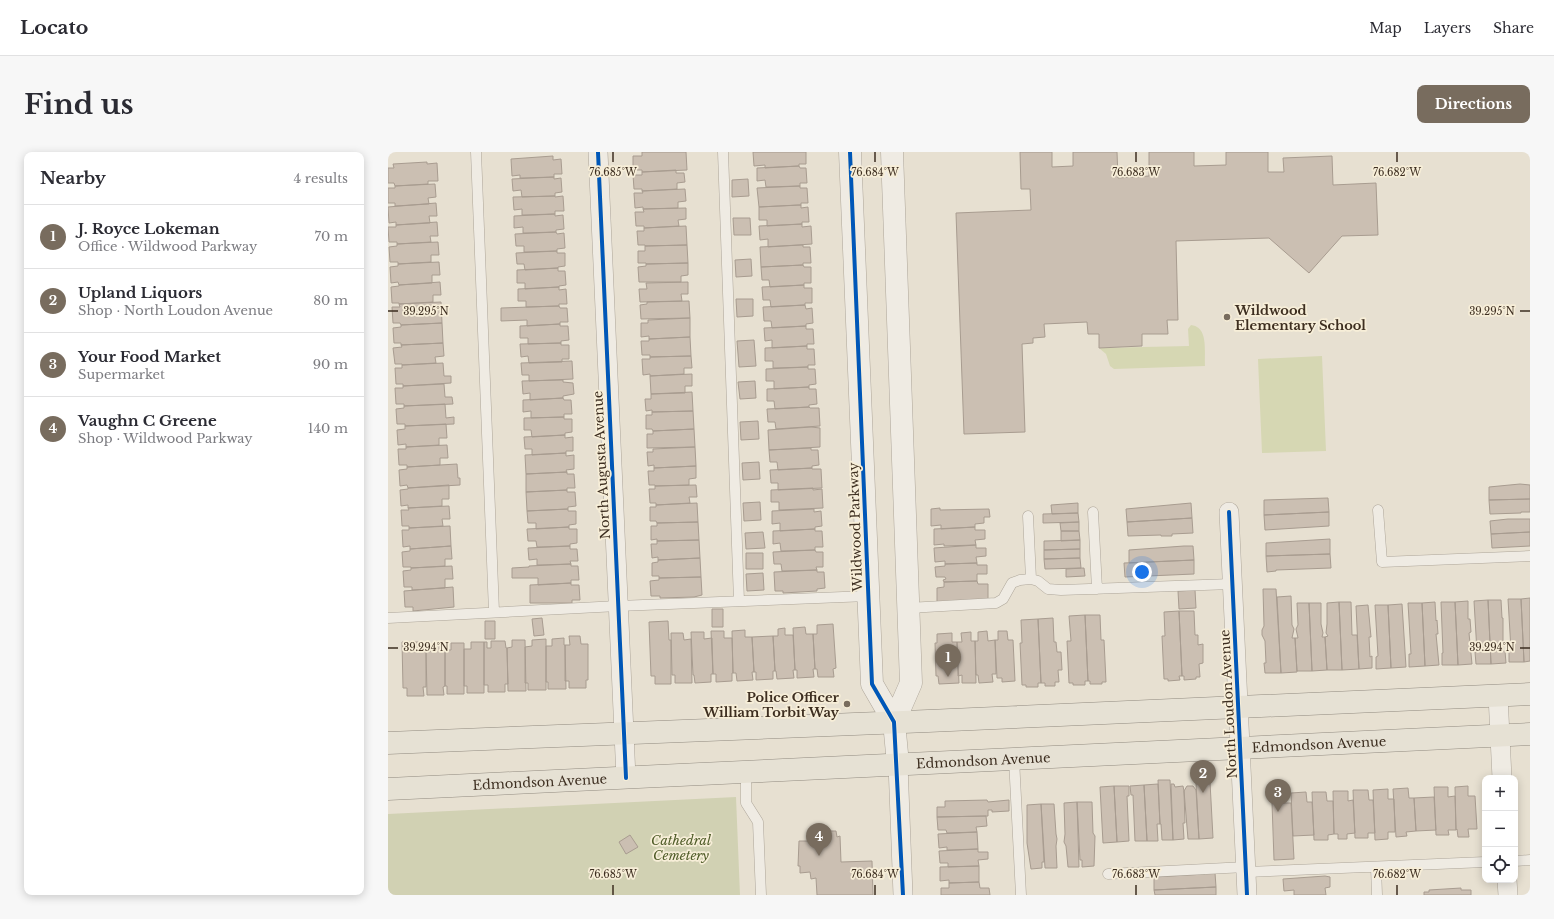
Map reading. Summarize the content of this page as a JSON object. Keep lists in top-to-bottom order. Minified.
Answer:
{"streets":{"main road":["Edmondson Avenue"],"street":["North Augusta Avenue","Wildwood Parkway","North Loudon Avenue"]},"crossings":[["North Augusta Avenue","Edmondson Avenue"],["Wildwood Parkway","Edmondson Avenue"],["North Loudon Avenue","Edmondson Avenue"]],"parks":["Cathedral Cemetery"],"places":["Wildwood Elementary School","Police Officer William Torbit Way"],"page":{"header":"Locato","nav":["Map","Layers","Share"],"buttons":"Directions","title":"Find us","heading":["Nearby","4 results"],"list":[{"mark":"1","name":"J. Royce Lokeman","note":"Office · Wildwood Parkway","value":"70 m"},{"mark":"2","name":"Upland Liquors","note":"Shop · North Loudon Avenue","value":"80 m"},{"mark":"3","name":"Your Food Market","note":"Supermarket","value":"90 m"},{"mark":"4","name":"Vaughn C Greene","note":"Shop · Wildwood Parkway","value":"140 m"}],"pins":["1","2","3","4"],"map_buttons":["+","−"]},"coordinates":["76.685°W","76.684°W","76.683°W","76.682°W","39.295°N","39.294°N"]}
